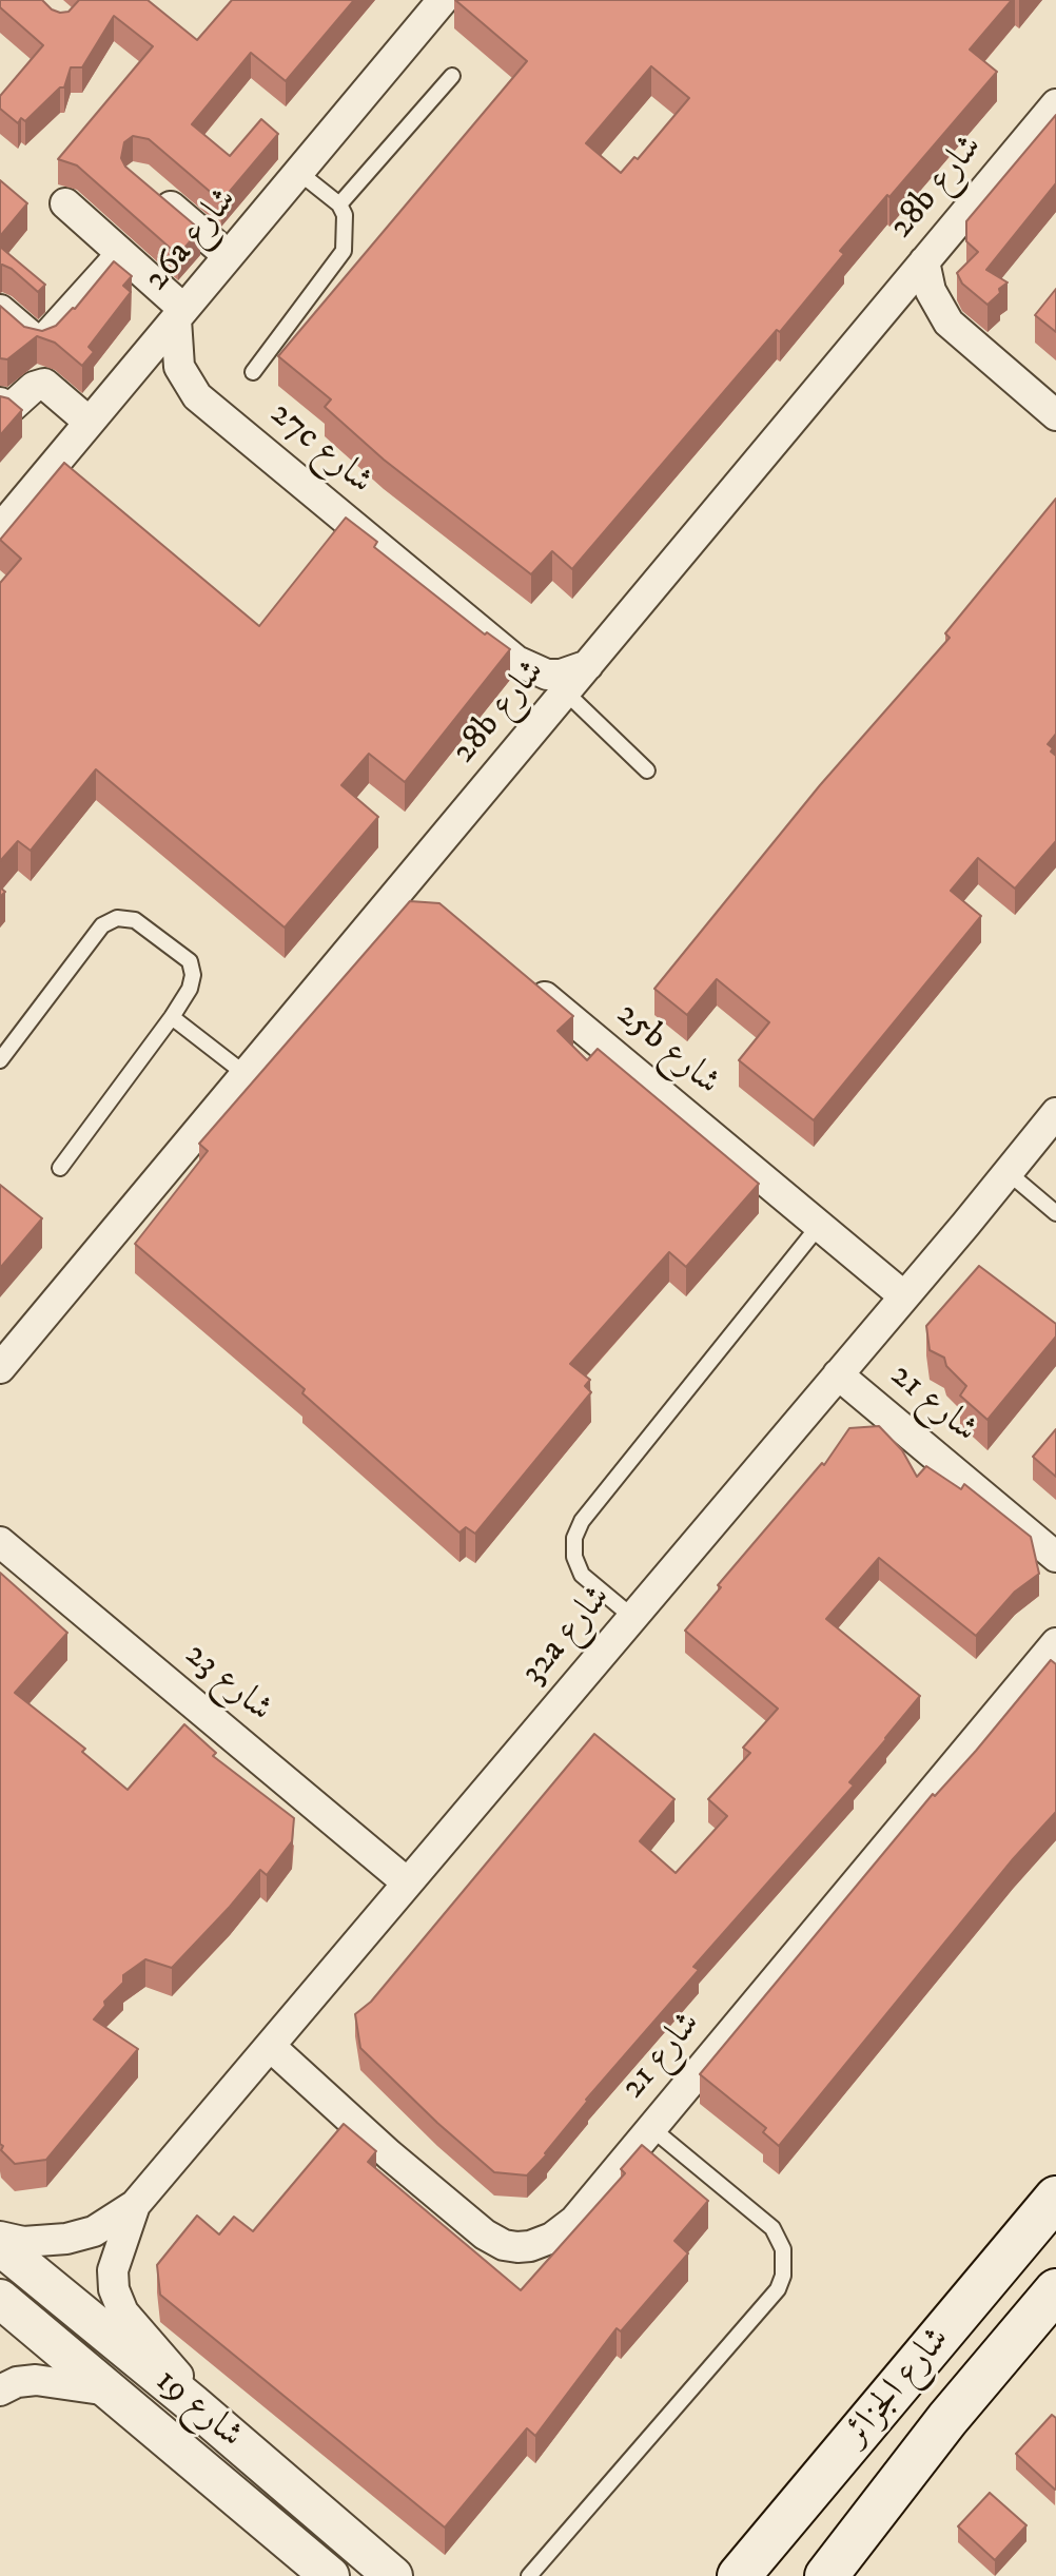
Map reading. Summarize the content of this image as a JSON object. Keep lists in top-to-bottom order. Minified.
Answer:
{"streets":{"main road":["شارع الجزائر"],"street":["28b شارع","26a شارع","27c شارع","25b شارع","شارع 21","32a شارع","شارع 23","شارع 19"]},"crossings":[["28b شارع","27c شارع"],["26a شارع","27c شارع"],["25b شارع","32a شارع"],["شارع 21","32a شارع"],["32a شارع","شارع 23"],["32a شارع","شارع 19"]]}
